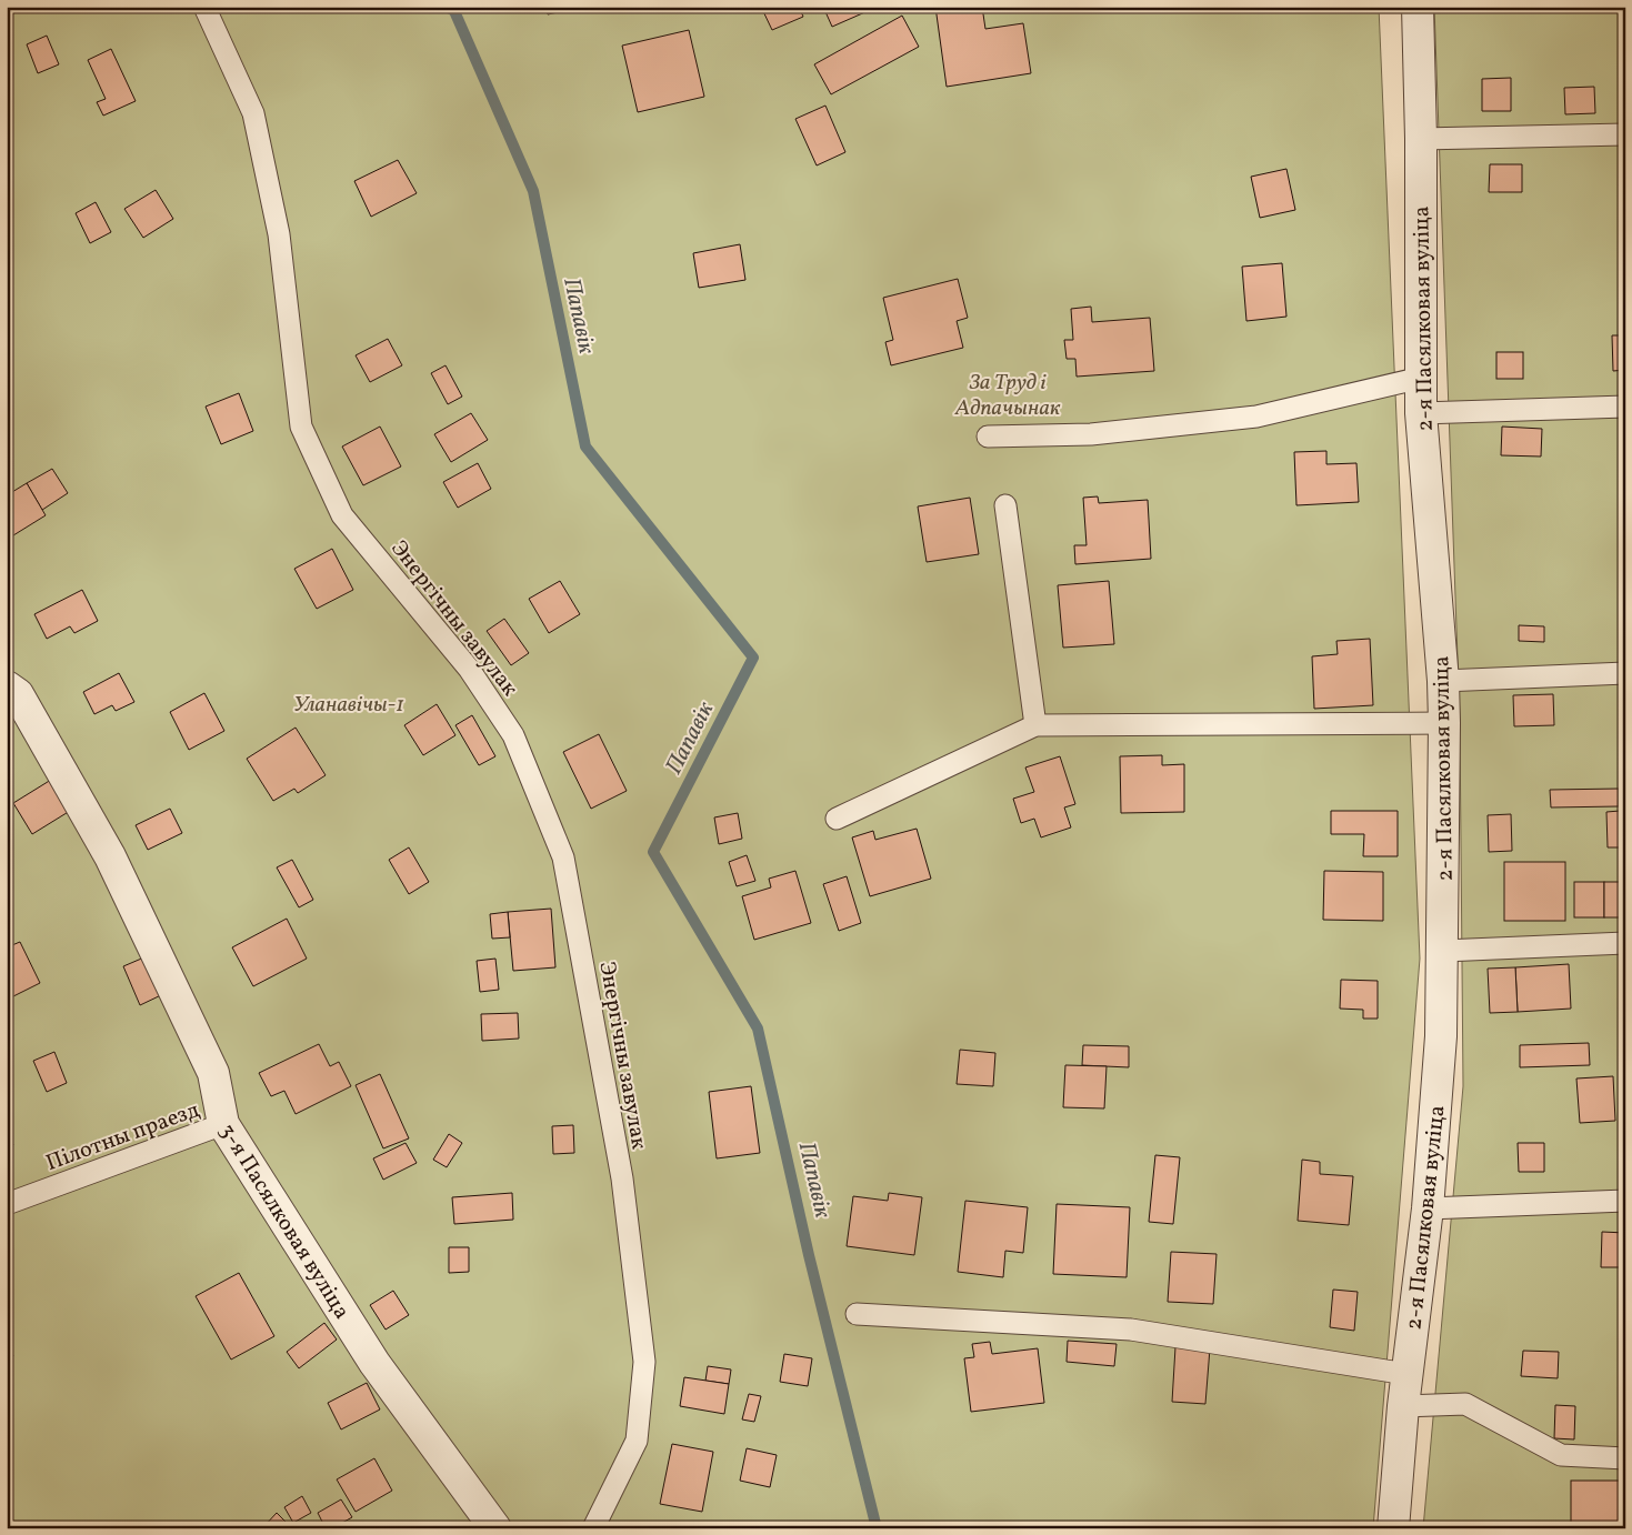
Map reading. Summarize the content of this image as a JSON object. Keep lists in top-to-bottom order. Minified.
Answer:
{"streets":{"street":["2-я Пасялковая вуліца","3-я Пасялковая вуліца"],"lane":["Энергічны завулак","Пілотны праезд"]},"crossings":[["Пілотны праезд","3-я Пасялковая вуліца"]],"water":["Папавік"],"parks":["За Труд і Адпачынак","Уланавічы-1"]}
